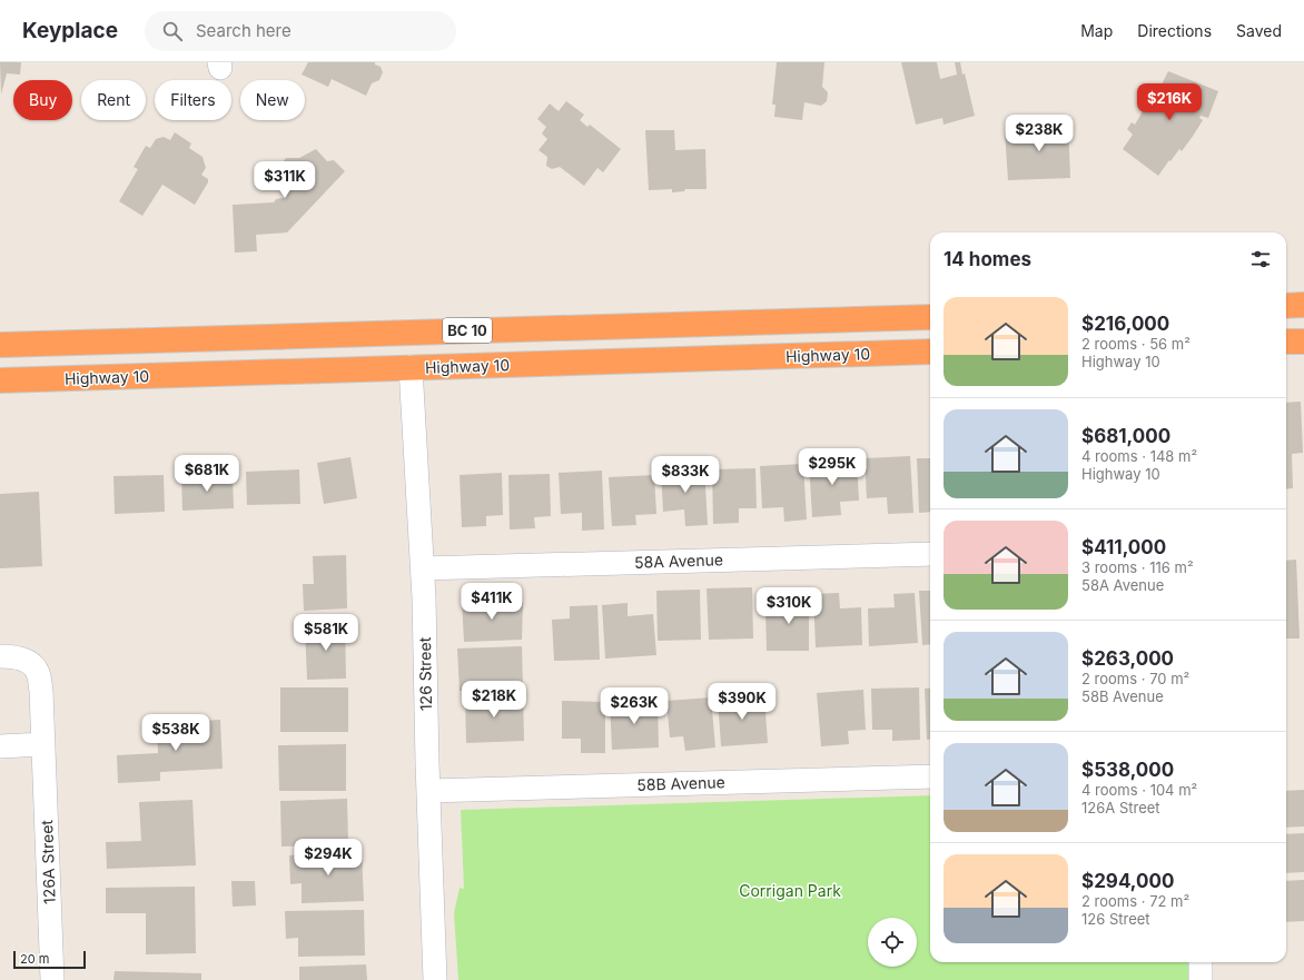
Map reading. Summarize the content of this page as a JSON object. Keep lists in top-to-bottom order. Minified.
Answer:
{"streets":{"highway":["BC 10","Highway 10"],"street":["58A Avenue","126 Street","58B Avenue","126A Street"]},"crossings":[["Highway 10","126 Street"],["58A Avenue","126 Street"],["126 Street","58B Avenue"]],"parks":["Corrigan Park"],"scale_bar":"20 m","page":{"header":"Keyplace","search":"Search here","nav":["Map","Directions","Saved"],"chip":["Buy","Rent","Filters","New"],"price":["$216K","$238K","$311K","$295K","$681K","$833K","$411K","$310K","$581K","$218K","$390K","$263K","$538K","$294K"],"heading":"14 homes","list":[{"name":"$216,000","note":"2 rooms · 56 m² · Highway 10"},{"name":"$681,000","note":"4 rooms · 148 m² · Highway 10"},{"name":"$411,000","note":"3 rooms · 116 m² · 58A Avenue"},{"name":"$263,000","note":"2 rooms · 70 m² · 58B Avenue"},{"name":"$538,000","note":"4 rooms · 104 m² · 126A Street"},{"name":"$294,000","note":"2 rooms · 72 m² · 126 Street"}],"scale":"20 m"}}
